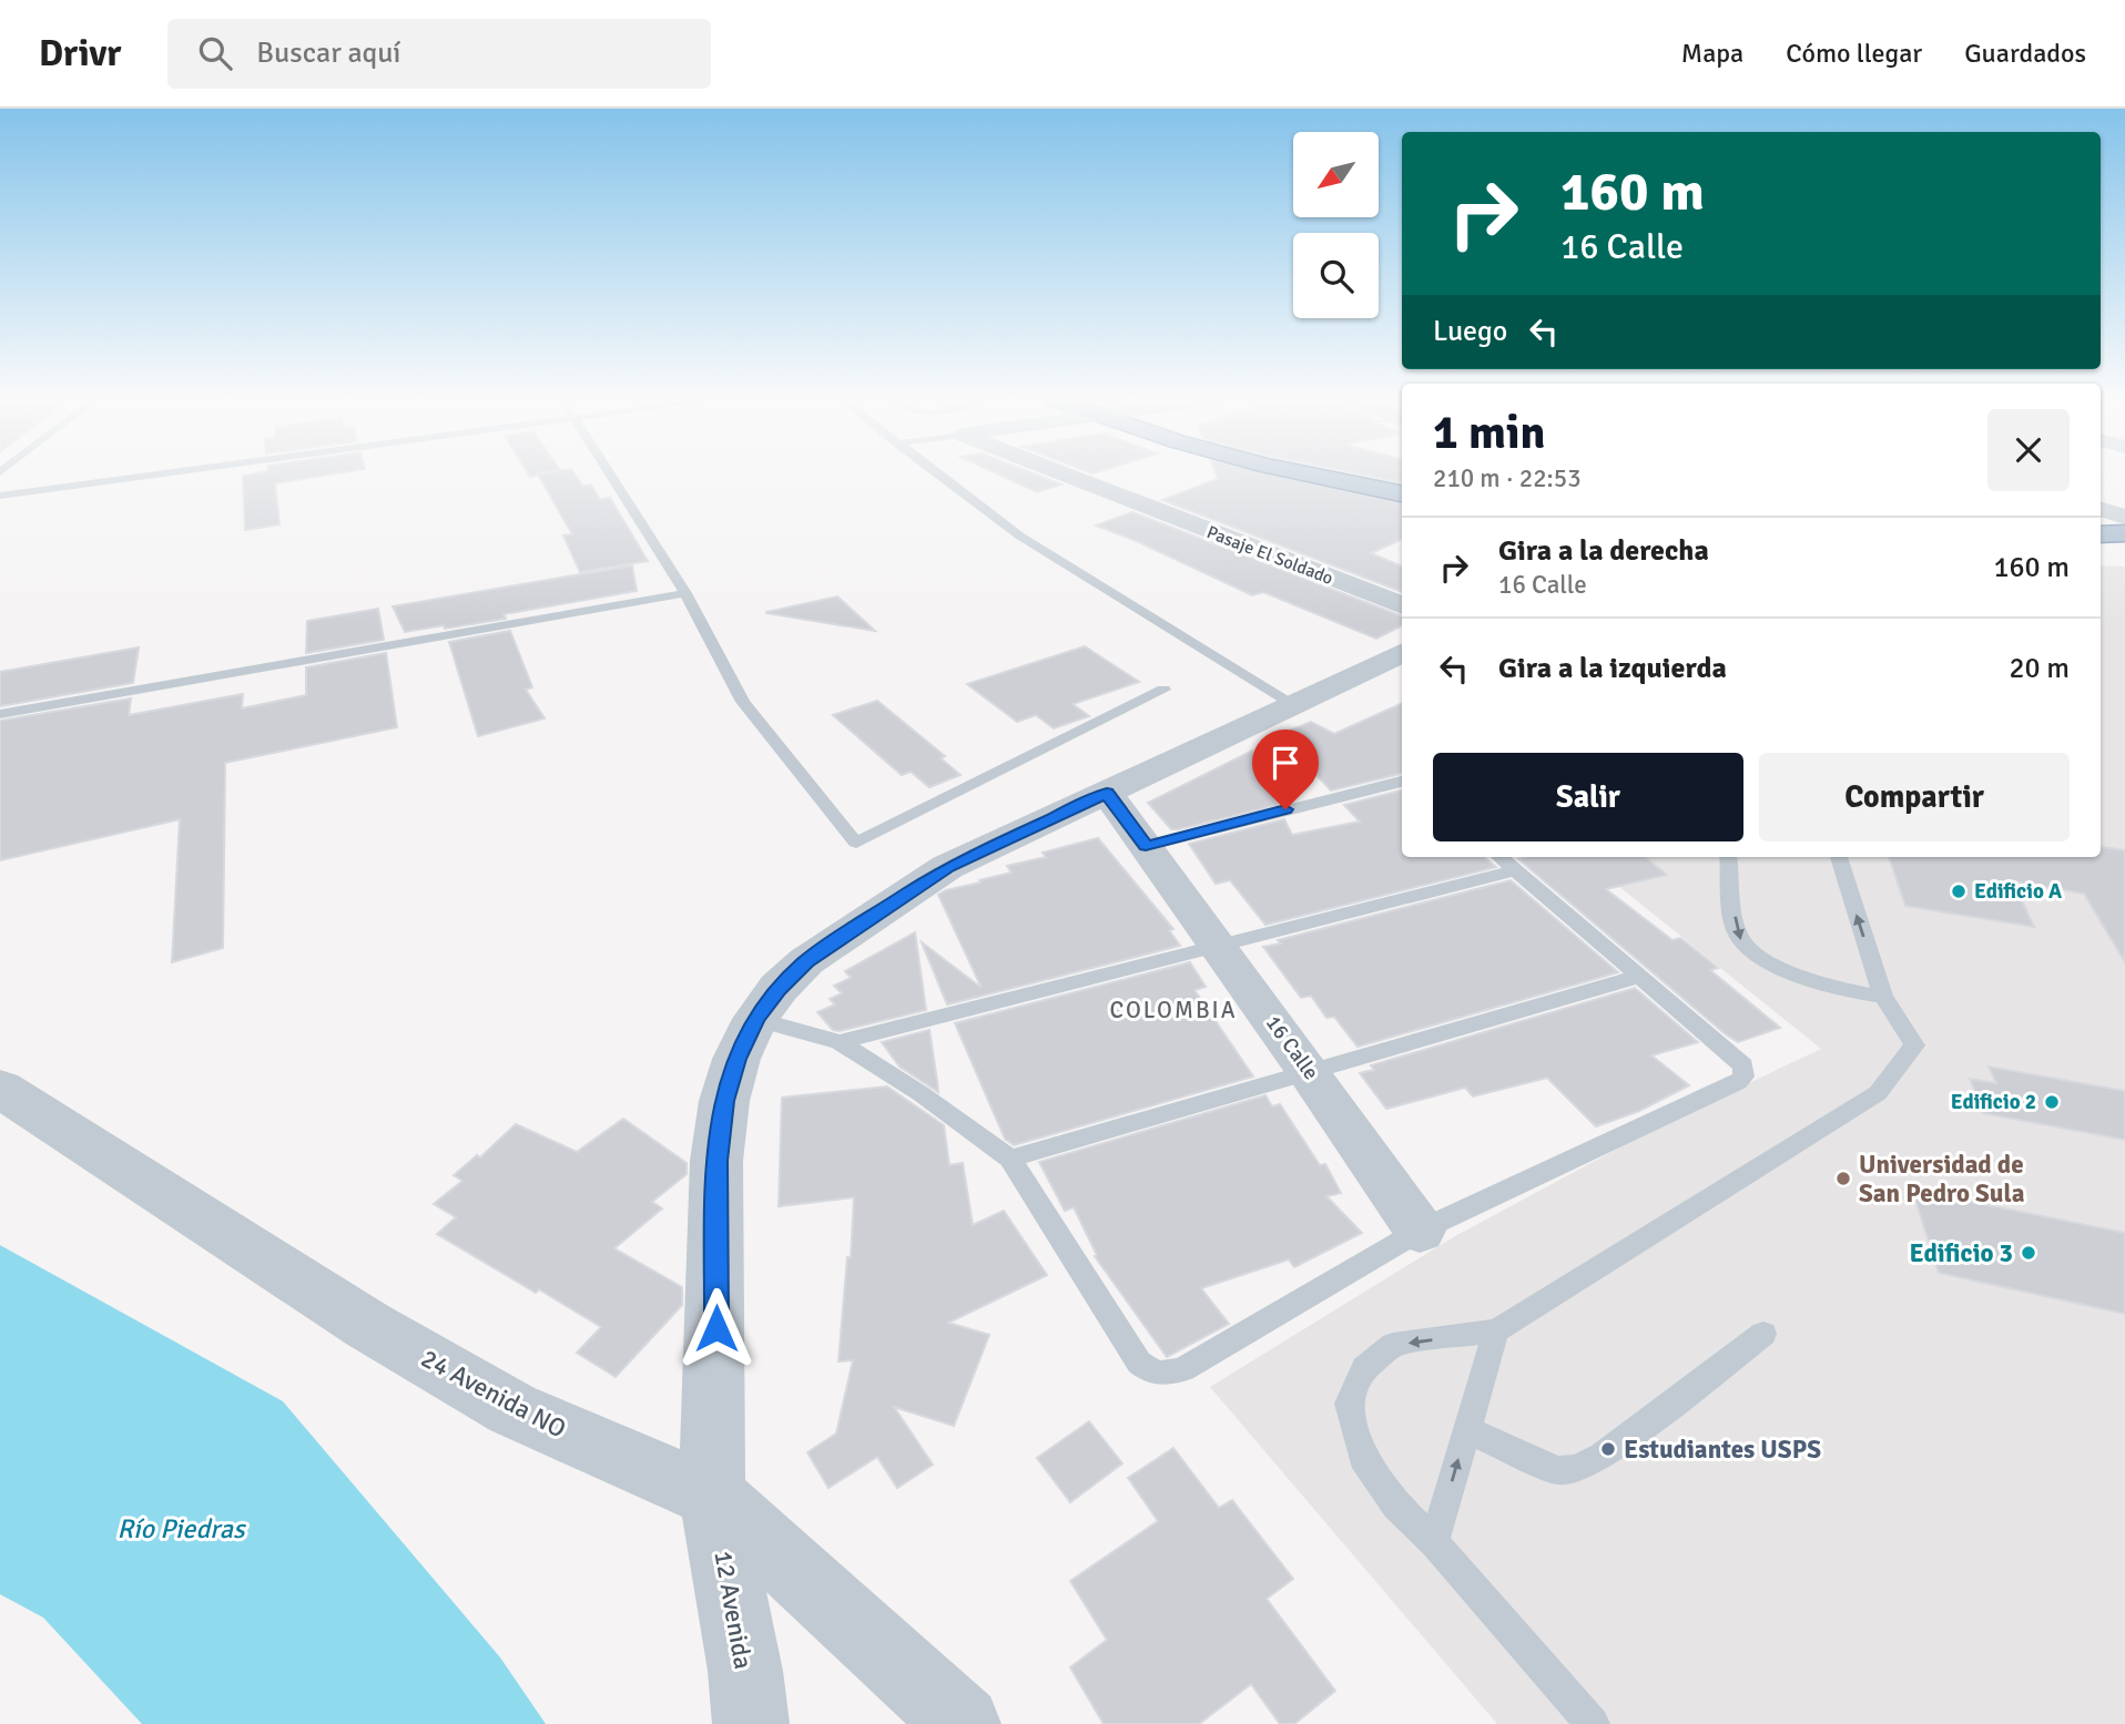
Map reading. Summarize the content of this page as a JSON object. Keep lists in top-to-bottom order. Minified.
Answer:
{"streets":{"street":["Pasaje El Soldado","16 Calle","24 Avenida NO","12 Avenida"]},"crossings":[["16 Calle","12 Avenida"],["24 Avenida NO","12 Avenida"]],"districts":["COLOMBIA"],"water":["Río Piedras"],"places":["Edificio A","Edificio 2","Universidad de San Pedro Sula","Edificio 3","Estudiantes USPS"],"north":"bottom left","page":{"header":"Drivr","search":"Buscar aquí","nav":["Mapa","Cómo llegar","Guardados"],"turn":["160 m","16 Calle"],"then":"Luego","heading":["1 min","210 m · 22:53"],"list":[{"name":"Gira a la derecha","note":"16 Calle","value":"160 m"},{"name":"Gira a la izquierda","value":"20 m"}],"buttons":["Salir","Compartir"]}}
